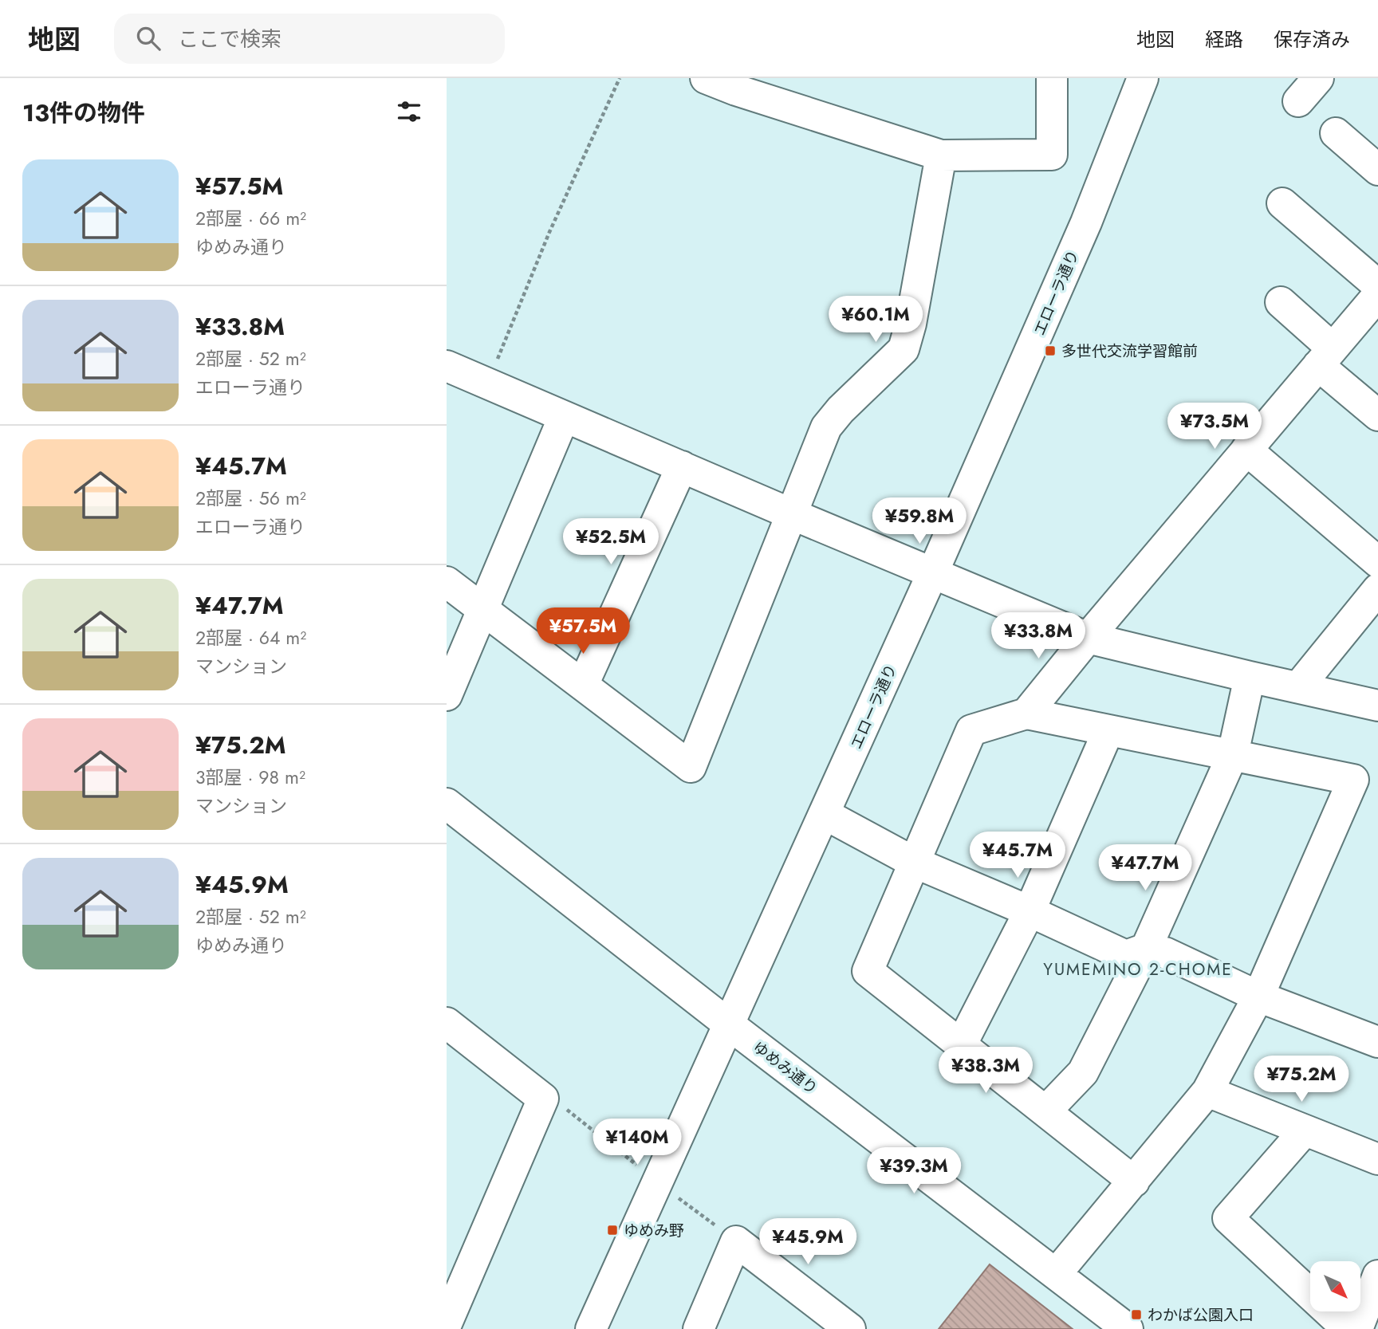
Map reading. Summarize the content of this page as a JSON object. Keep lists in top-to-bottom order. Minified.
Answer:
{"streets":{"street":["エローラ通り","ゆめみ通り"]},"crossings":[["エローラ通り","ゆめみ通り"]],"districts":["YUMEMINO 2-CHOME"],"places":{"transit":["多世代交流学習館前","ゆめみ野","わかば公園入口"]},"north":"bottom right","page":{"header":"地図","search":"ここで検索","nav":["地図","経路","保存済み"],"heading":"13件の物件","list":[{"name":"¥57.5M","note":"2部屋 · 66 m² · ゆめみ通り"},{"name":"¥33.8M","note":"2部屋 · 52 m² · エローラ通り"},{"name":"¥45.7M","note":"2部屋 · 56 m² · エローラ通り"},{"name":"¥47.7M","note":"2部屋 · 64 m² · マンション"},{"name":"¥75.2M","note":"3部屋 · 98 m² · マンション"},{"name":"¥45.9M","note":"2部屋 · 52 m² · ゆめみ通り"}],"price":["¥60.1M","¥73.5M","¥59.8M","¥52.5M","¥57.5M","¥33.8M","¥45.7M","¥47.7M","¥38.3M","¥75.2M","¥140M","¥39.3M","¥45.9M"]}}
